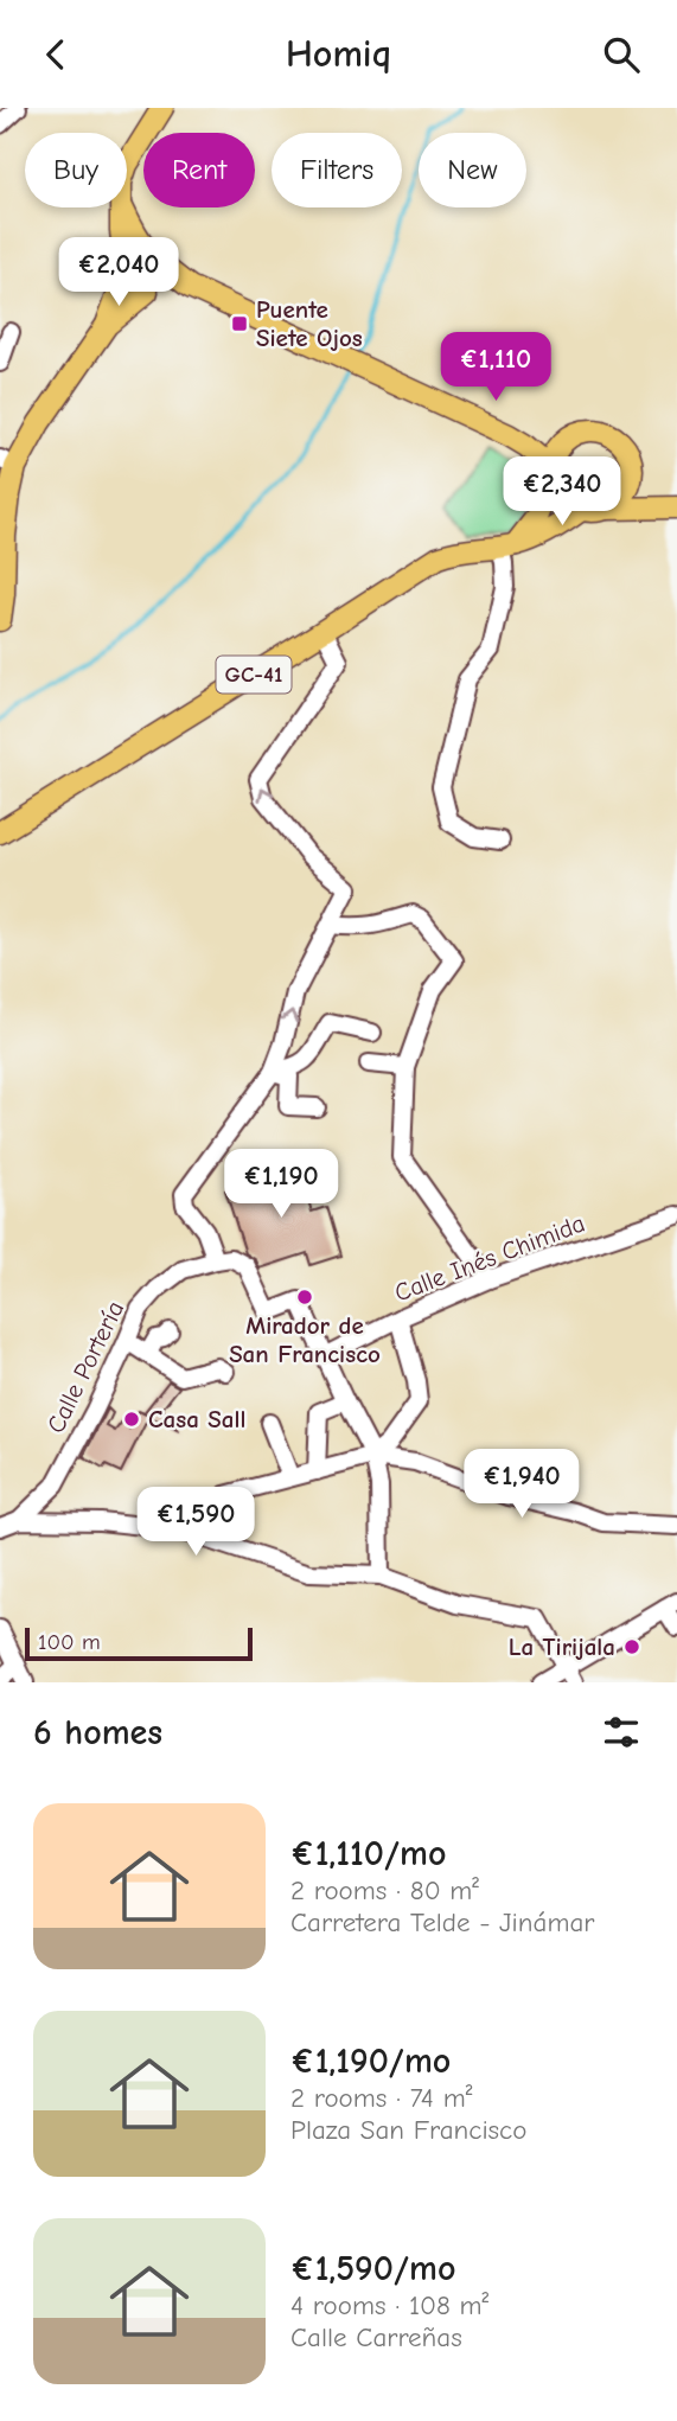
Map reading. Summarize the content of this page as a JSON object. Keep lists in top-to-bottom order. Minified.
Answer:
{"streets":{"main road":["GC-41"],"street":["Calle Inés Chimida","Calle Portería"]},"places":{"transit":["Puente Siete Ojos"],"other":["Mirador de San Francisco","Casa Sall","La Tirijala"]},"scale_bar":"100 m","page":{"header":"Homiq","chip":["Buy","Rent","Filters","New"],"price":["€2,040","€1,110","€2,340","€1,190","€1,940","€1,590"],"scale":"100 m","heading":"6 homes","list":[{"name":"€1,110/mo","note":"2 rooms · 80 m² · Carretera Telde - Jinámar"},{"name":"€1,190/mo","note":"2 rooms · 74 m² · Plaza San Francisco"},{"name":"€1,590/mo","note":"4 rooms · 108 m² · Calle Carreñas"}]}}
